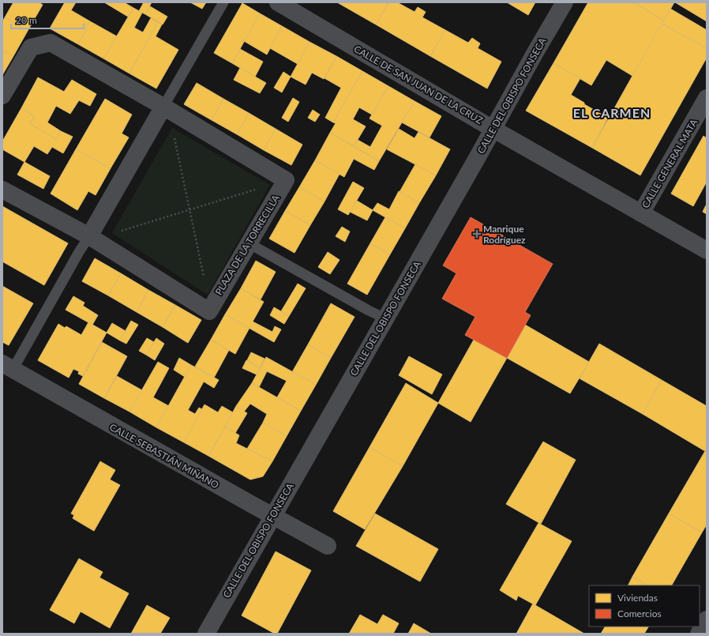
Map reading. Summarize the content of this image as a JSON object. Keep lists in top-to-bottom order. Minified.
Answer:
{"streets":{"street":["CALLE DE SAN JUAN DE LA CRUZ","CALLE DEL OBISPO FONSECA","CALLE GENERAL MATA","PLAZA DE LA TORRECILLA","CALLE SEBASTIÁN MIÑANO"]},"crossings":[["CALLE DE SAN JUAN DE LA CRUZ","CALLE DEL OBISPO FONSECA"],["CALLE DE SAN JUAN DE LA CRUZ","CALLE GENERAL MATA"],["CALLE DEL OBISPO FONSECA","CALLE SEBASTIÁN MIÑANO"]],"districts":["EL CARMEN"],"places":{"health":["Manrique Rodríguez"]},"legend":["Viviendas","Comercios"],"scale_bar":"20 m"}
